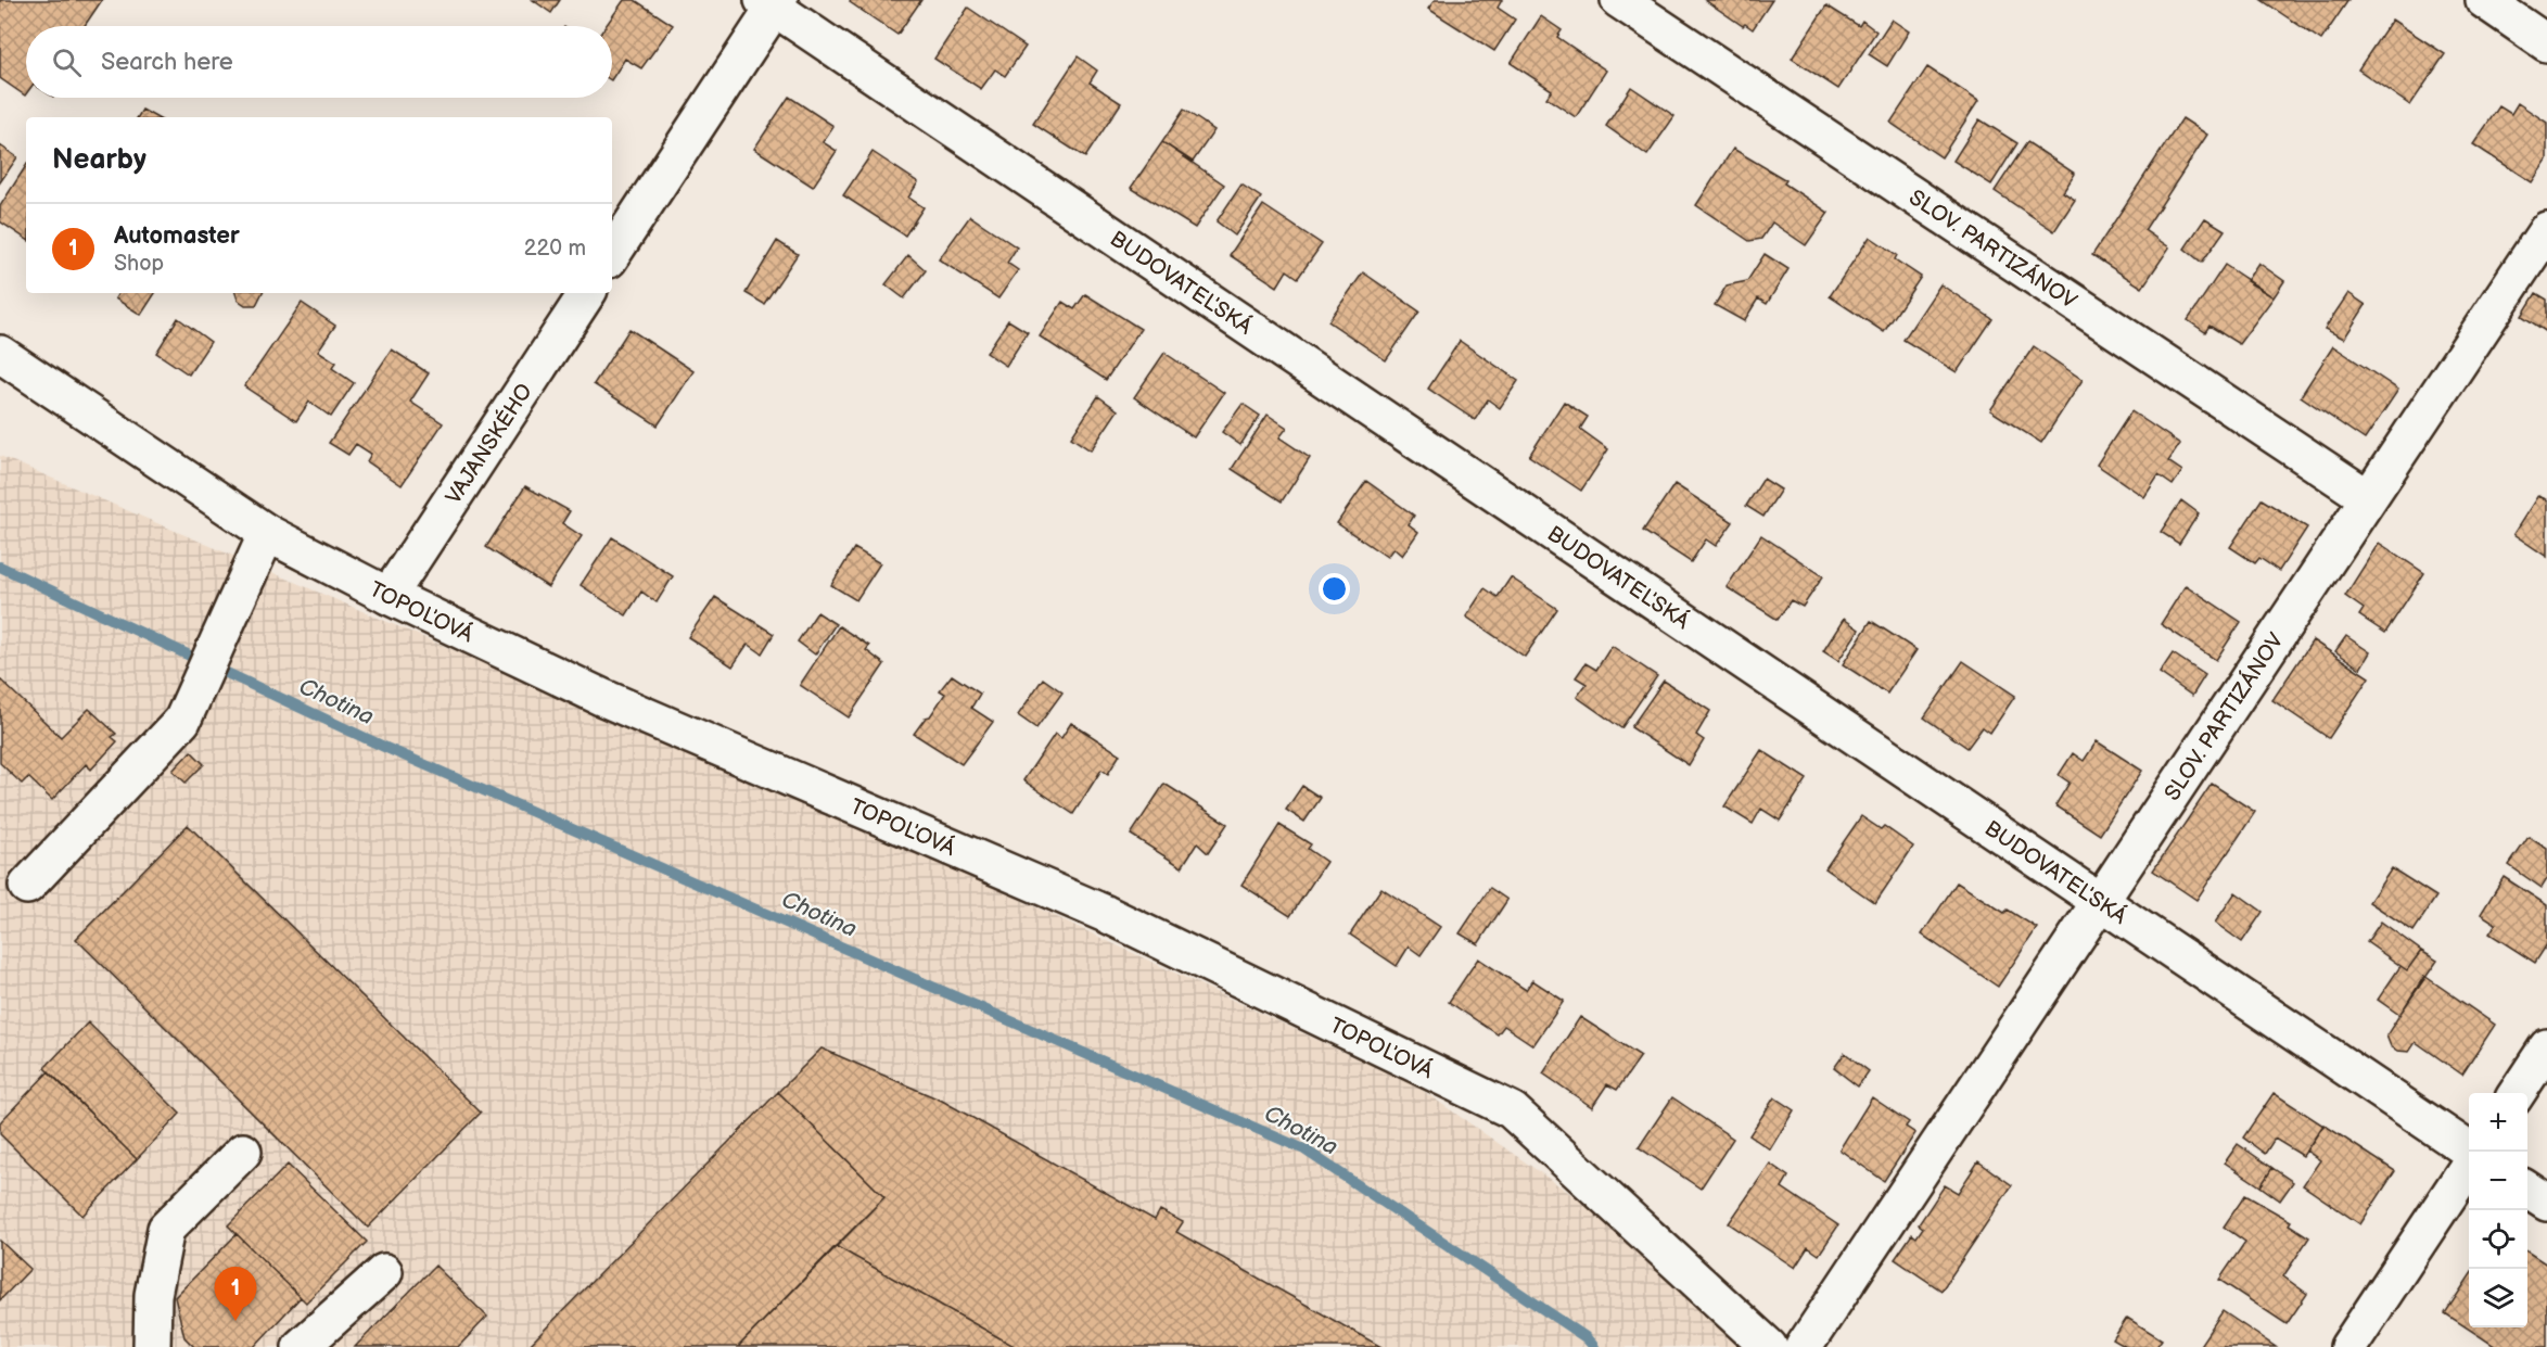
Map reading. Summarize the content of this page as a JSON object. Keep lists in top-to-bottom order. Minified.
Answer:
{"streets":{"street":["SLOV. PARTIZÁNOV","BUDOVATEĽSKÁ","VAJANSKÉHO","TOPOĽOVÁ"]},"crossings":[["SLOV. PARTIZÁNOV","BUDOVATEĽSKÁ"],["VAJANSKÉHO","TOPOĽOVÁ"]],"water":["Chotina"],"page":{"search":"Search here","heading":"Nearby","list":[{"mark":"1","name":"Automaster","note":"Shop","value":"220 m"}],"map_buttons":["+","−"],"pins":"1"}}
